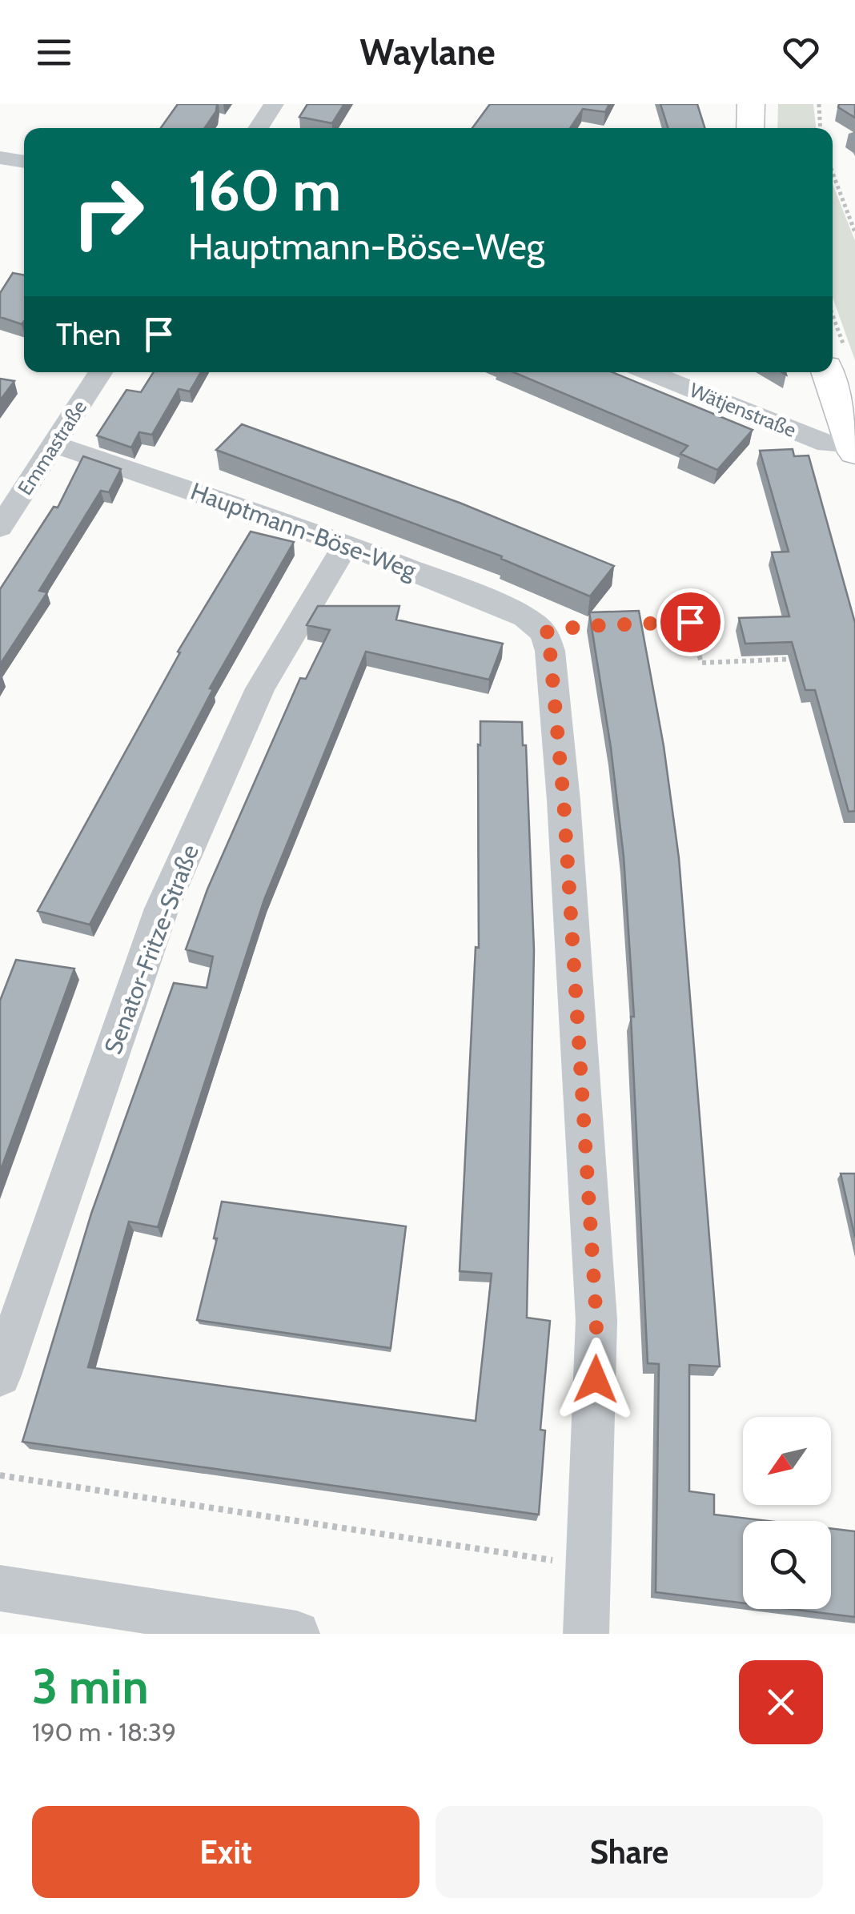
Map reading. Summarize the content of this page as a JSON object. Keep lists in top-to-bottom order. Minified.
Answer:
{"streets":{"street":["Wätjenstraße","Emmastraße","Hauptmann-Böse-Weg","Senator-Fritze-Straße"]},"crossings":[["Emmastraße","Hauptmann-Böse-Weg"],["Hauptmann-Böse-Weg","Senator-Fritze-Straße"]],"north":"bottom left","page":{"header":"Waylane","turn":["160 m","Hauptmann-Böse-Weg"],"then":"Then","heading":["3 min","190 m · 18:39"],"buttons":["Exit","Share"]}}
